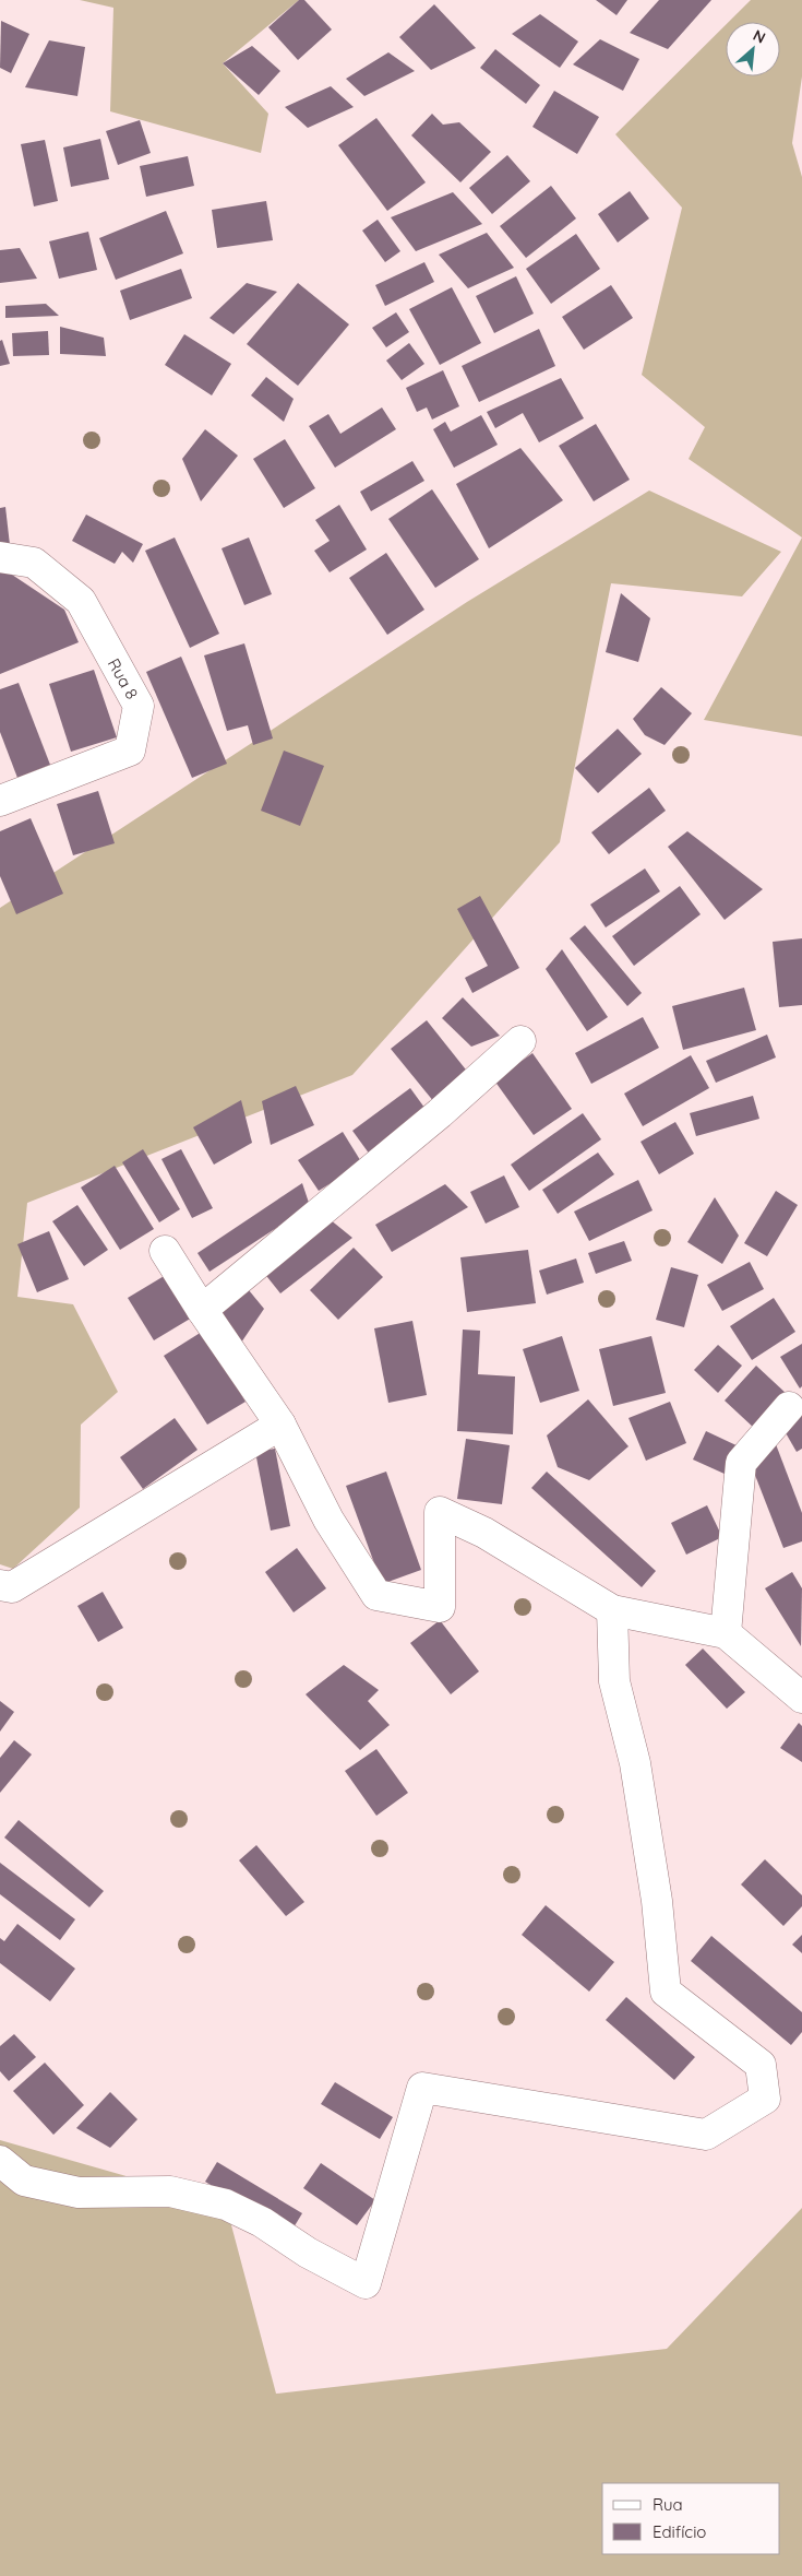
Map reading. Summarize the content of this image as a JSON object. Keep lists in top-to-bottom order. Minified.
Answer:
{"streets":{"street":["Rua 8"]},"legend":["Rua","Edifício"],"north":"top right"}
